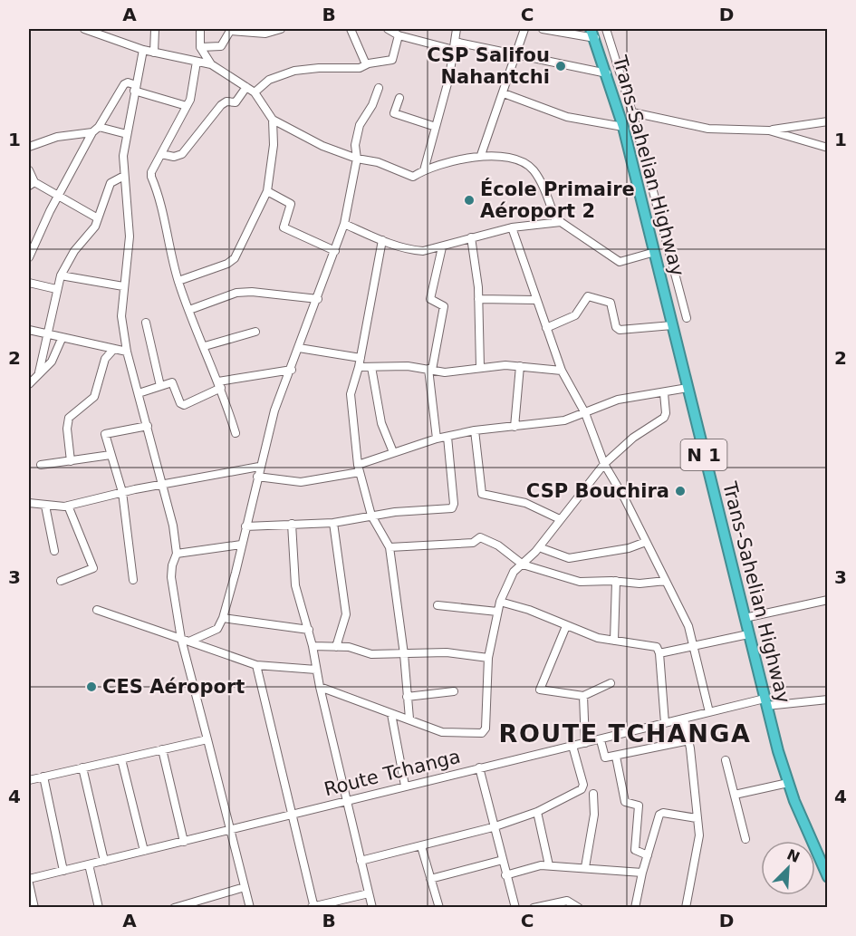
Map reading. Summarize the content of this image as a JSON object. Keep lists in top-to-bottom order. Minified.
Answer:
{"streets":{"highway":["Trans-Sahelian Highway","N 1"],"street":["Route Tchanga"]},"crossings":[["Trans-Sahelian Highway","Route Tchanga"]],"districts":["ROUTE TCHANGA"],"places":["CSP Salifou Nahantchi","École Primaire Aéroport 2","CSP Bouchira","CES Aéroport"],"north":"top right","grid":{"columns":["A","B","C","D"],"rows":["1","2","3","4"]}}
